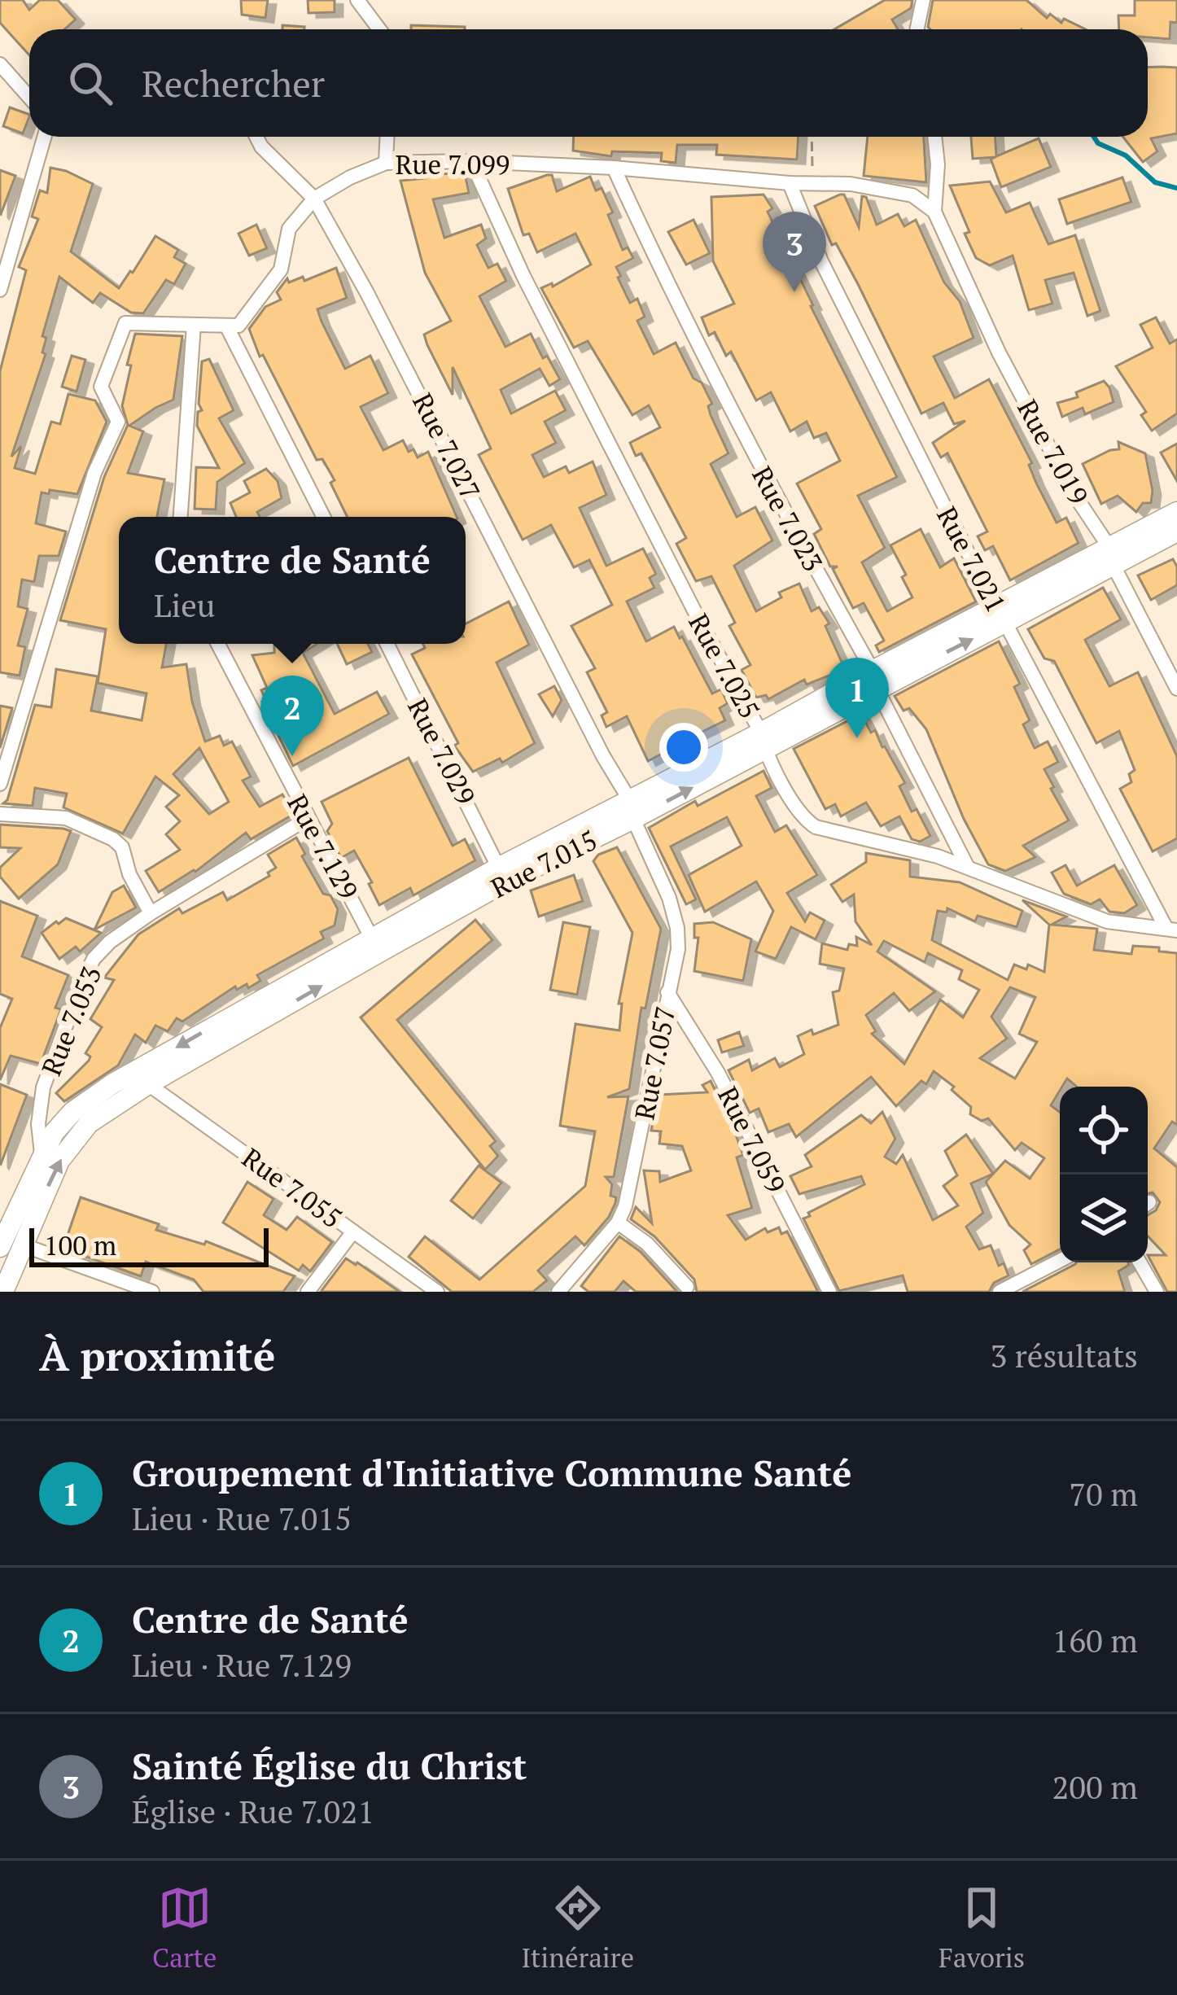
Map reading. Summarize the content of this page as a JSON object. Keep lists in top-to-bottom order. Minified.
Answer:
{"streets":{"main road":["Rue 7.015"],"street":["Rue 7.099","Rue 7.027","Rue 7.019","Rue 7.023","Rue 7.021","Rue 7.025","Rue 7.029","Rue 7.129","Rue 7.053","Rue 7.057","Rue 7.059","Rue 7.055"]},"crossings":[["Rue 7.099","Rue 7.027"],["Rue 7.099","Rue 7.019"],["Rue 7.099","Rue 7.023"],["Rue 7.099","Rue 7.021"],["Rue 7.099","Rue 7.025"],["Rue 7.027","Rue 7.015"],["Rue 7.027","Rue 7.057"],["Rue 7.019","Rue 7.015"],["Rue 7.023","Rue 7.025"],["Rue 7.023","Rue 7.015"],["Rue 7.021","Rue 7.025"],["Rue 7.021","Rue 7.015"],["Rue 7.025","Rue 7.015"],["Rue 7.029","Rue 7.015"],["Rue 7.129","Rue 7.015"],["Rue 7.129","Rue 7.053"],["Rue 7.015","Rue 7.053"],["Rue 7.015","Rue 7.057"],["Rue 7.015","Rue 7.055"],["Rue 7.057","Rue 7.059"]],"scale_bar":"100 m","page":{"search":"Rechercher","pins":["3","1","2"],"popup":["Centre de Santé","Lieu"],"scale":"100 m","heading":["À proximité","3 résultats"],"list":[{"mark":"1","name":"Groupement d'Initiative Commune Santé","note":"Lieu · Rue 7.015","value":"70 m"},{"mark":"2","name":"Centre de Santé","note":"Lieu · Rue 7.129","value":"160 m"},{"mark":"3","name":"Sainté Église du Christ","note":"Église · Rue 7.021","value":"200 m"}],"nav":["Carte","Itinéraire","Favoris"]}}
